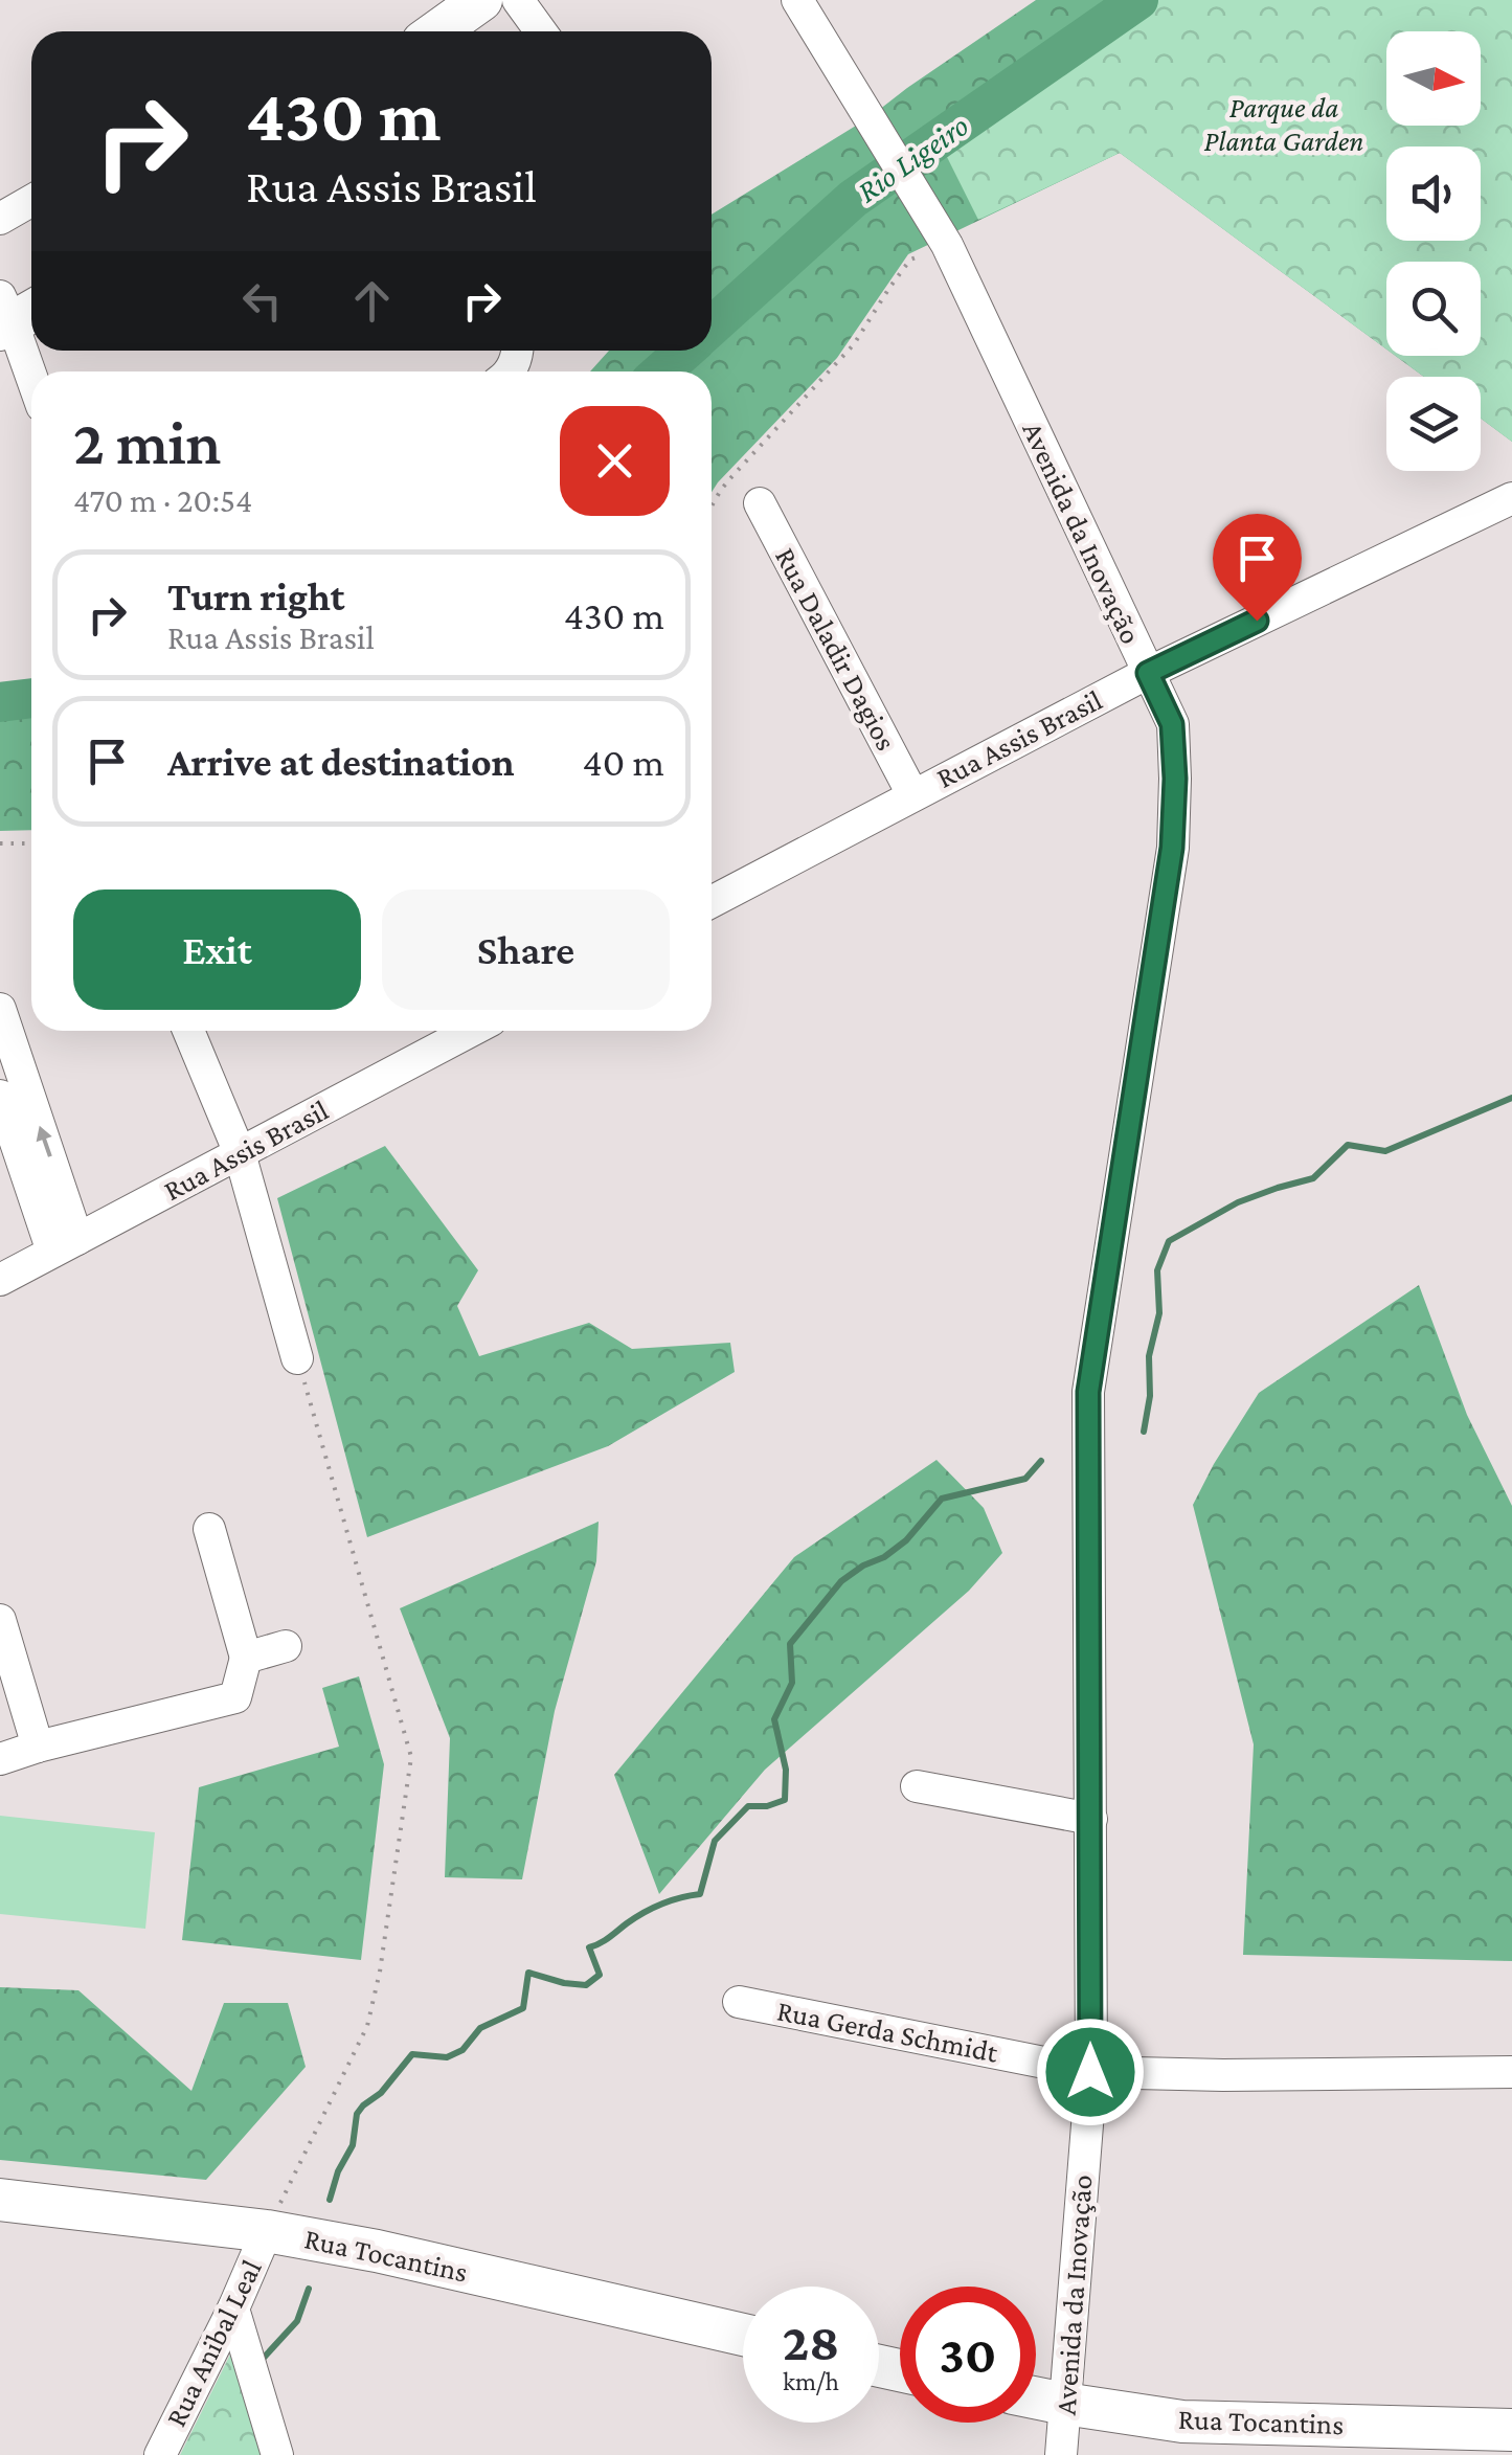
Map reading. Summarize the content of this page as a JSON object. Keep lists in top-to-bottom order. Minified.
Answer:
{"streets":{"main road":["Rua Tocantins"],"street":["Avenida da Inovação","Rua Daladir Dagios","Rua Assis Brasil","Rua Gerda Schmidt","Rua Anibal Leal"]},"crossings":[["Avenida da Inovação","Rua Assis Brasil"],["Avenida da Inovação","Rua Gerda Schmidt"],["Avenida da Inovação","Rua Tocantins"],["Rua Daladir Dagios","Rua Assis Brasil"],["Rua Tocantins","Rua Anibal Leal"]],"water":["Rio Ligeiro"],"parks":["Parque da Planta Garden"],"north":"right","page":{"turn":["430 m","Rua Assis Brasil"],"heading":["2 min","470 m · 20:54"],"list":[{"name":"Turn right","note":"Rua Assis Brasil","value":"430 m"},{"name":"Arrive at destination","value":"40 m"}],"buttons":["Exit","Share"],"speed":"28 km/h","limit":"30"}}
